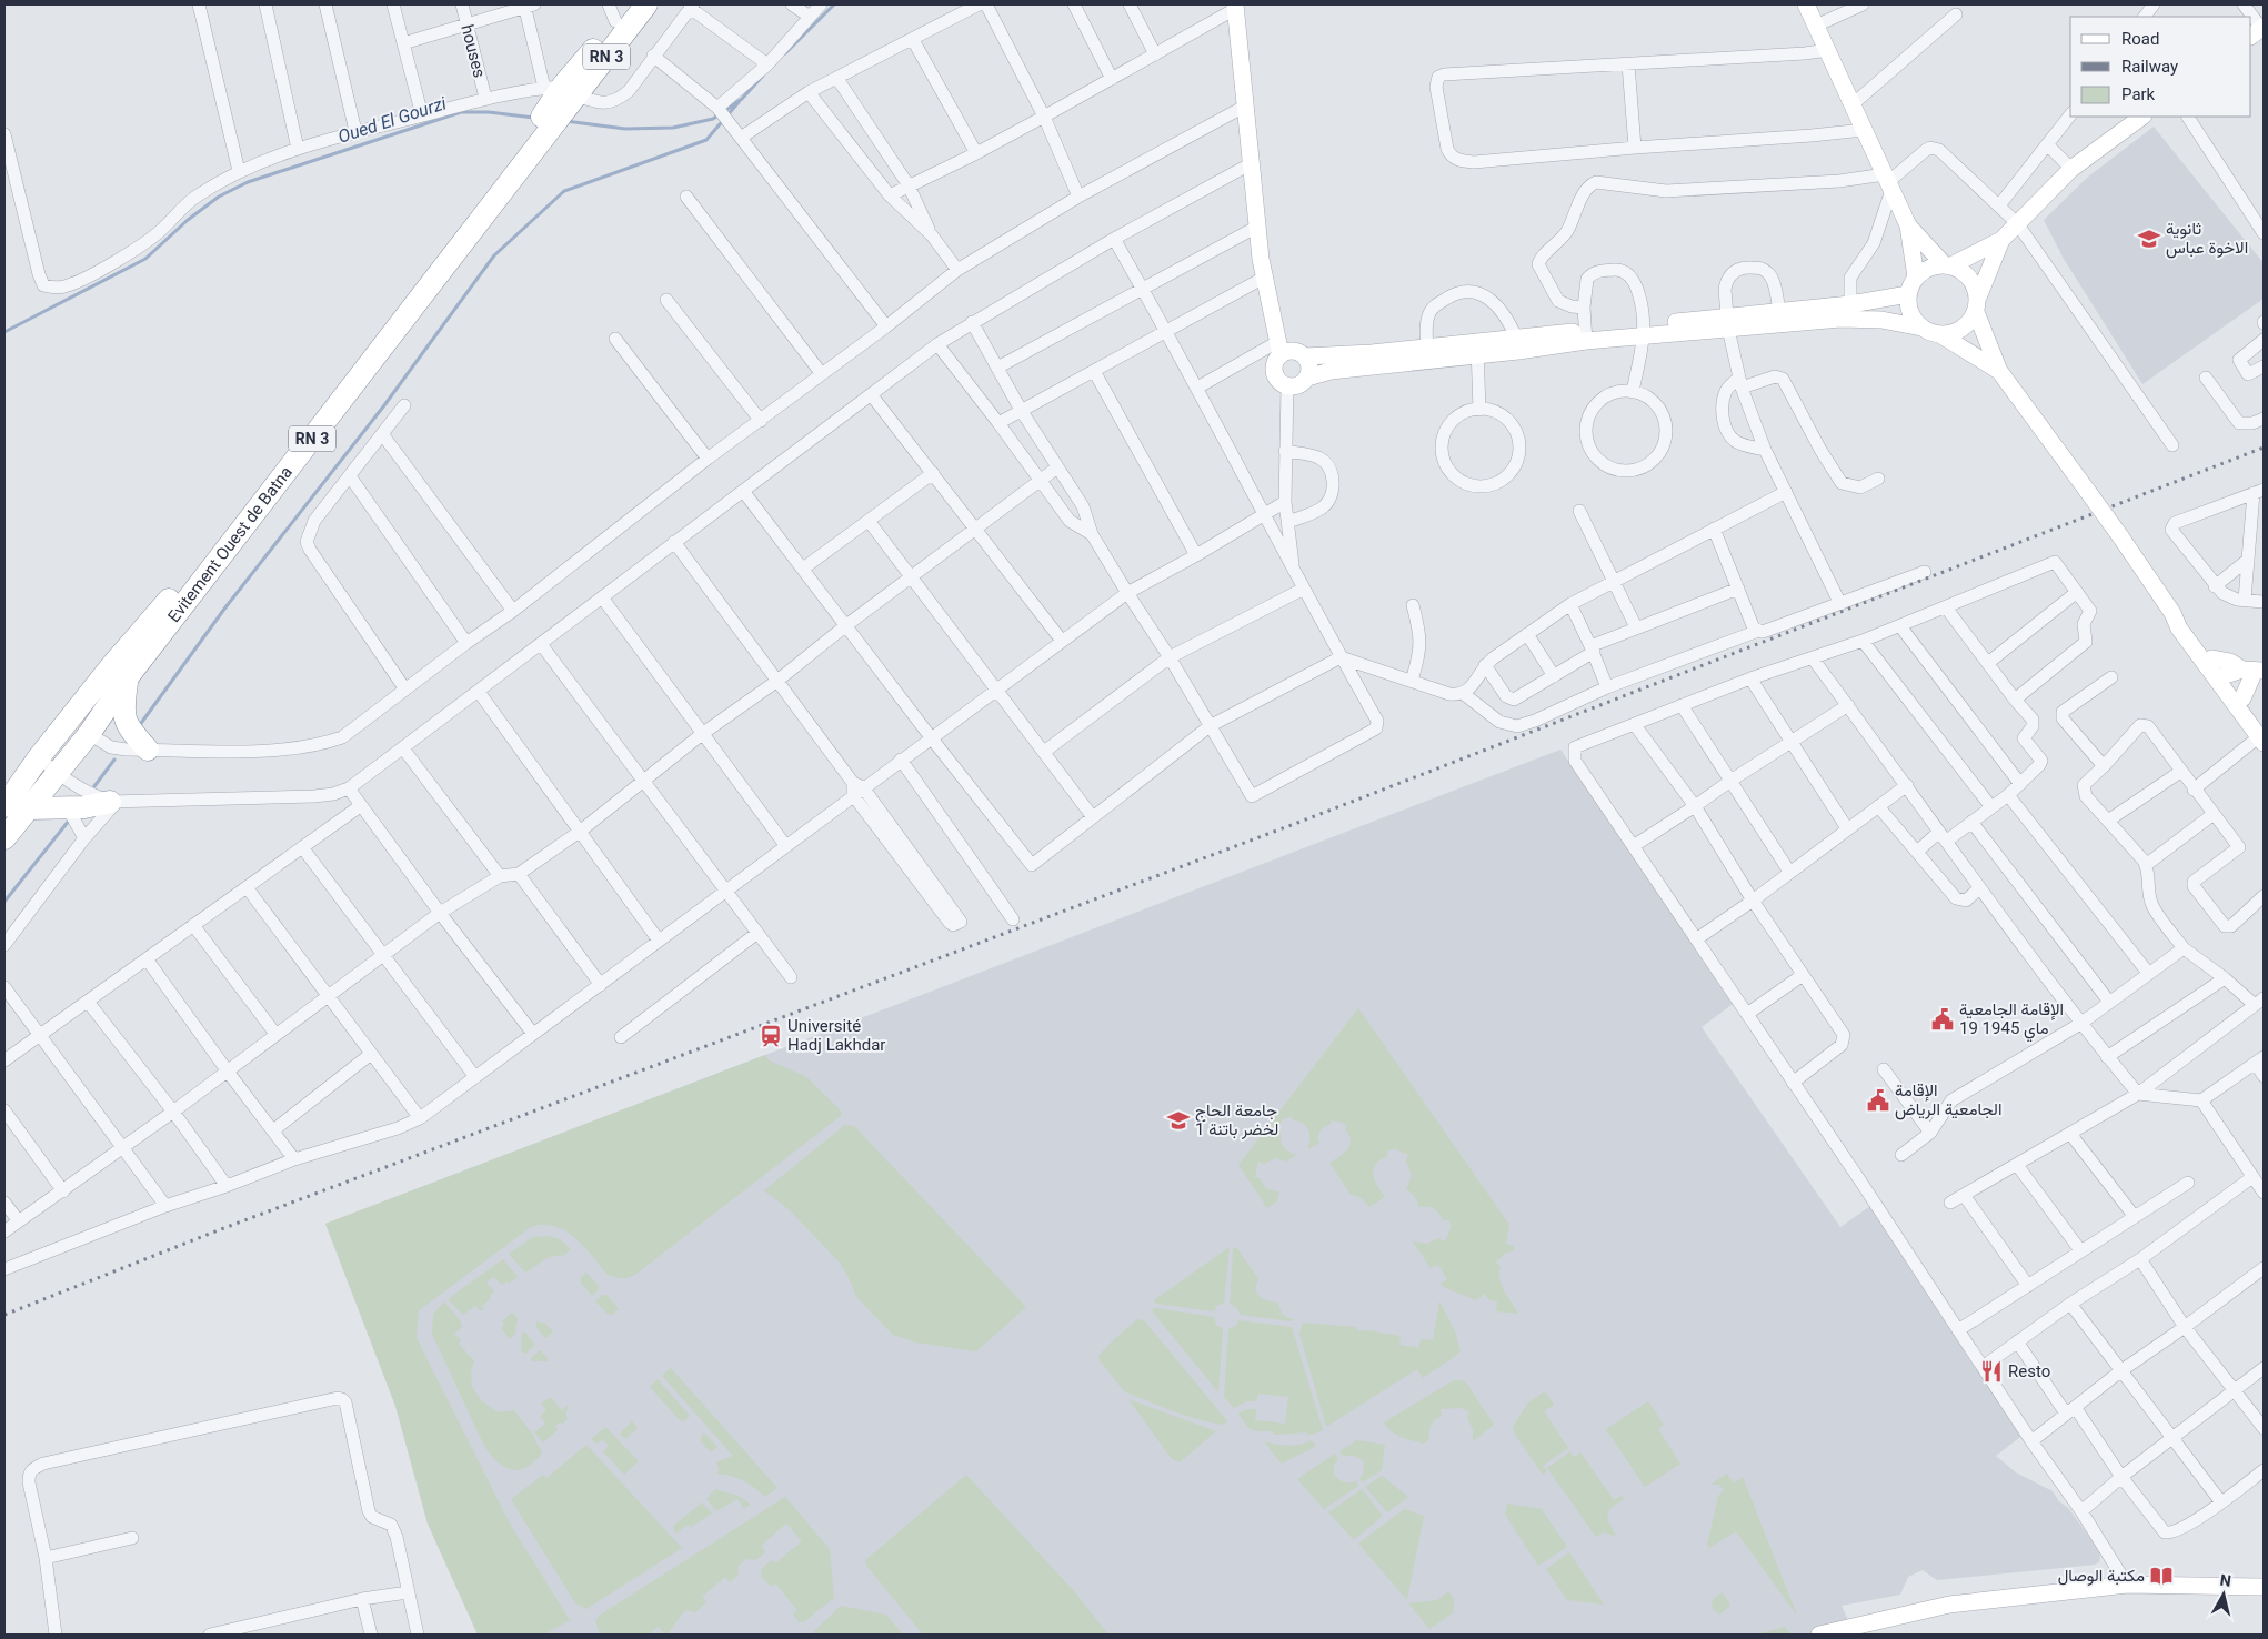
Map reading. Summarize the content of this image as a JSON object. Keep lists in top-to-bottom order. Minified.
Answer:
{"streets":{"highway":["RN 3","Evitement Ouest de Batna"],"street":["houses"]},"crossings":[["RN 3","Evitement Ouest de Batna"]],"water":["Oued El Gourzi"],"places":{"school or university":["ثانوية الاخوة عباس","جامعة الحاج لخضر باتنة 1"],"public building":["الإقامة الجامعية 19 ماي 1945","الإقامة الجامعية الرياض"],"station":["Université Hadj Lakhdar"],"restaurant":["Resto"],"library":["مكتبة الوصال"]},"legend":["Road","Railway","Park"],"north":"top"}
